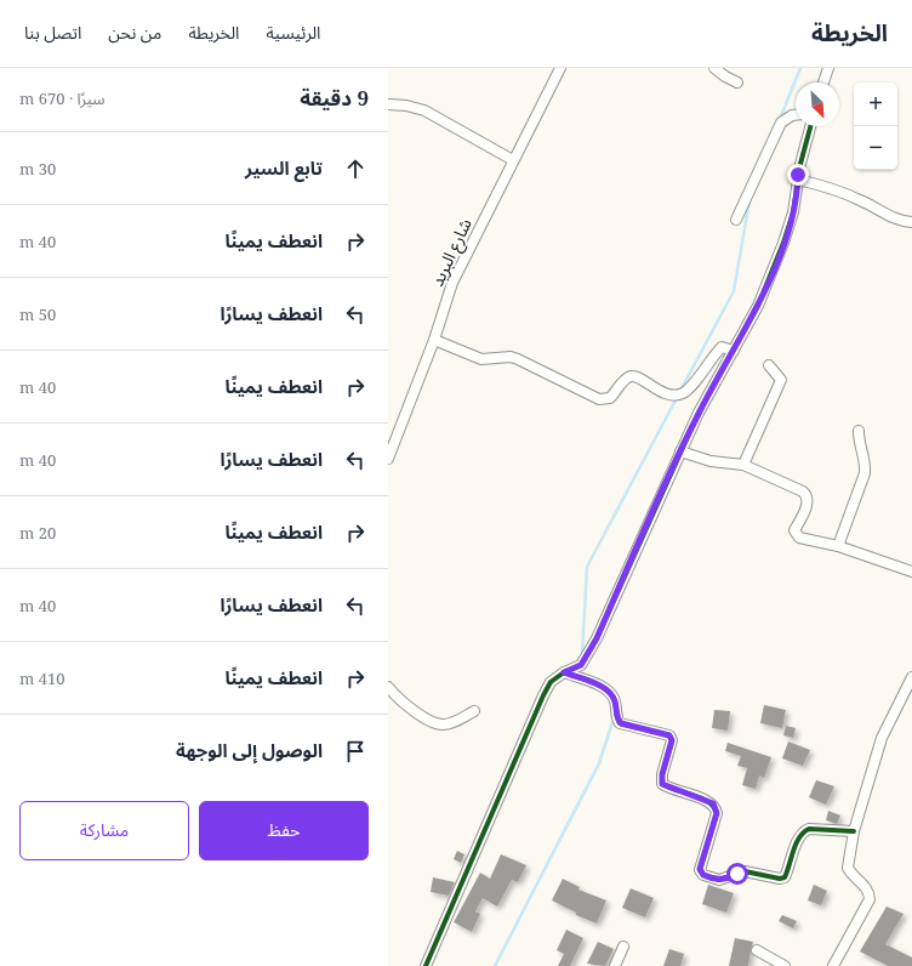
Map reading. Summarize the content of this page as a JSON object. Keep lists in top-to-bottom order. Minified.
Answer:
{"streets":{"street":["شارع البريد"]},"north":"bottom right","page":{"header":"الخريطة","nav":["الرئيسية","الخريطة","من نحن","اتصل بنا"],"heading":["9 دقيقة","سيرًا · 670 m"],"map_buttons":["+","−"],"list":[["تابع السير","30 m"],["انعطف يمينًا","40 m"],["انعطف يسارًا","50 m"],["انعطف يمينًا","40 m"],["انعطف يسارًا","40 m"],["انعطف يمينًا","20 m"],["انعطف يسارًا","40 m"],["انعطف يمينًا","410 m"],"الوصول إلى الوجهة"],"buttons":["حفظ","مشاركة"]}}
